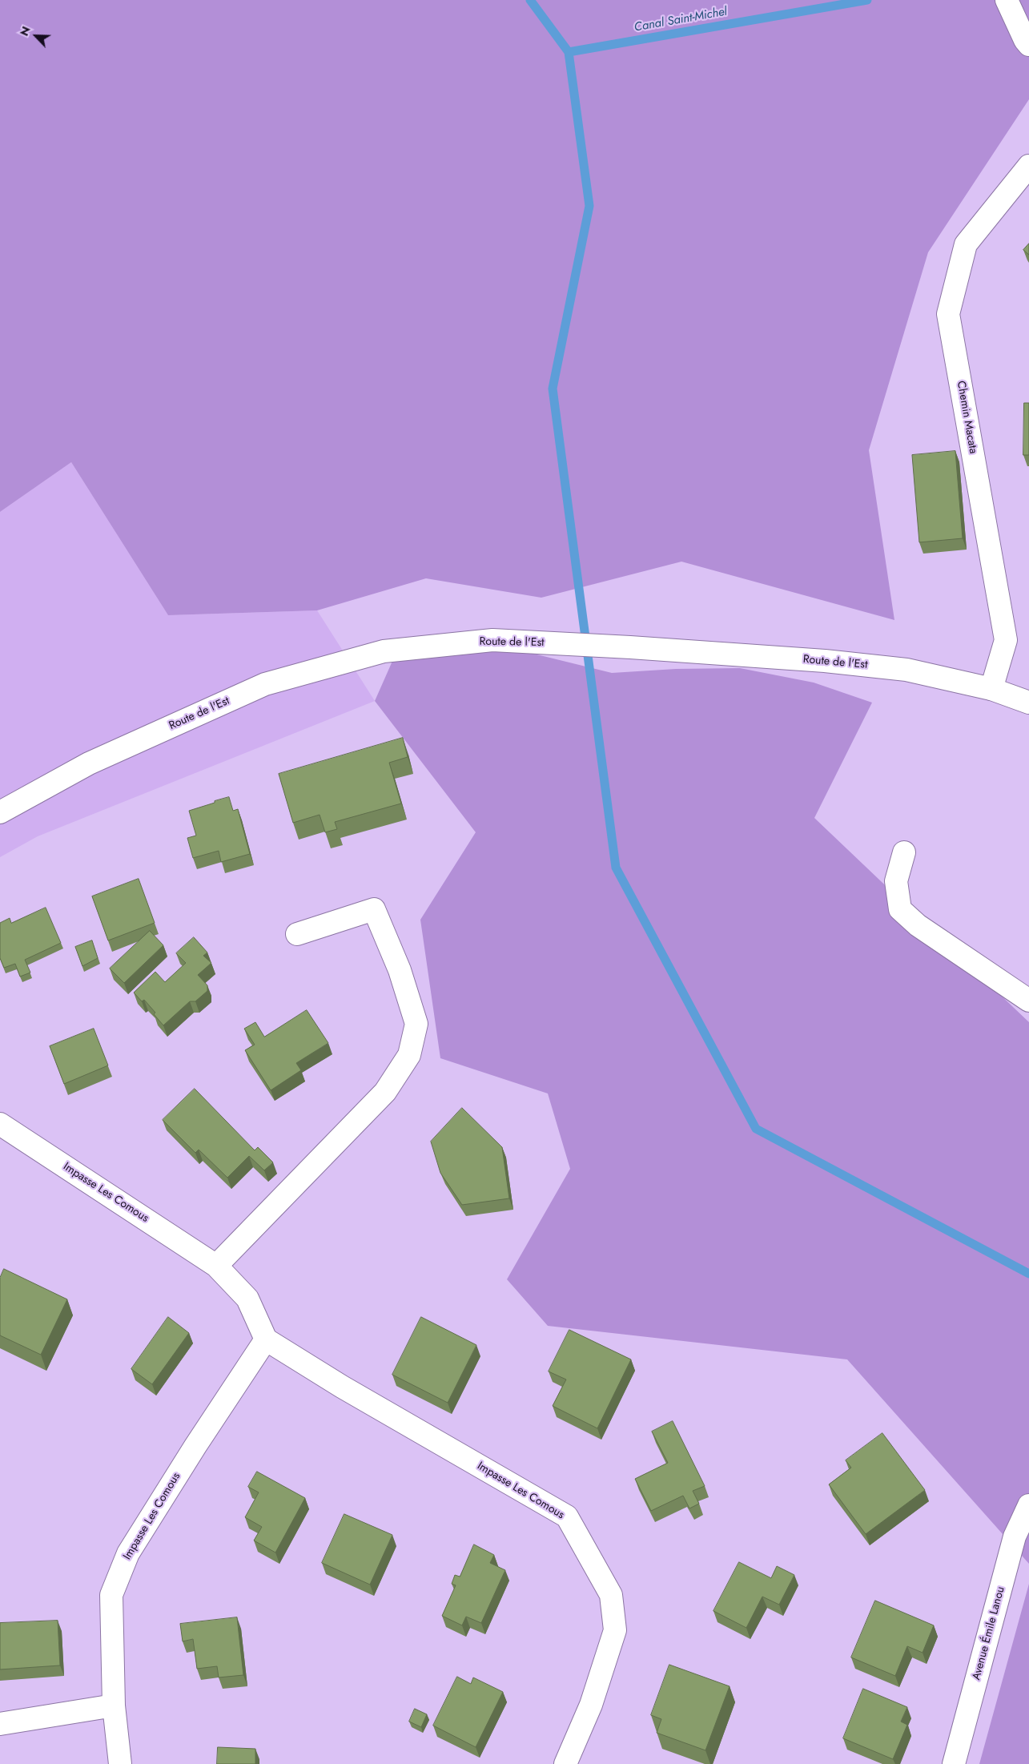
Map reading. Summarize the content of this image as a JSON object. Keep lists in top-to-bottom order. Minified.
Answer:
{"streets":{"street":["Chemin Macata","Route de l'Est","Impasse Les Comous","Avenue Émile Lanou"]},"crossings":[["Chemin Macata","Route de l'Est"]],"water":["Canal Saint-Michel"],"north":"top left"}
